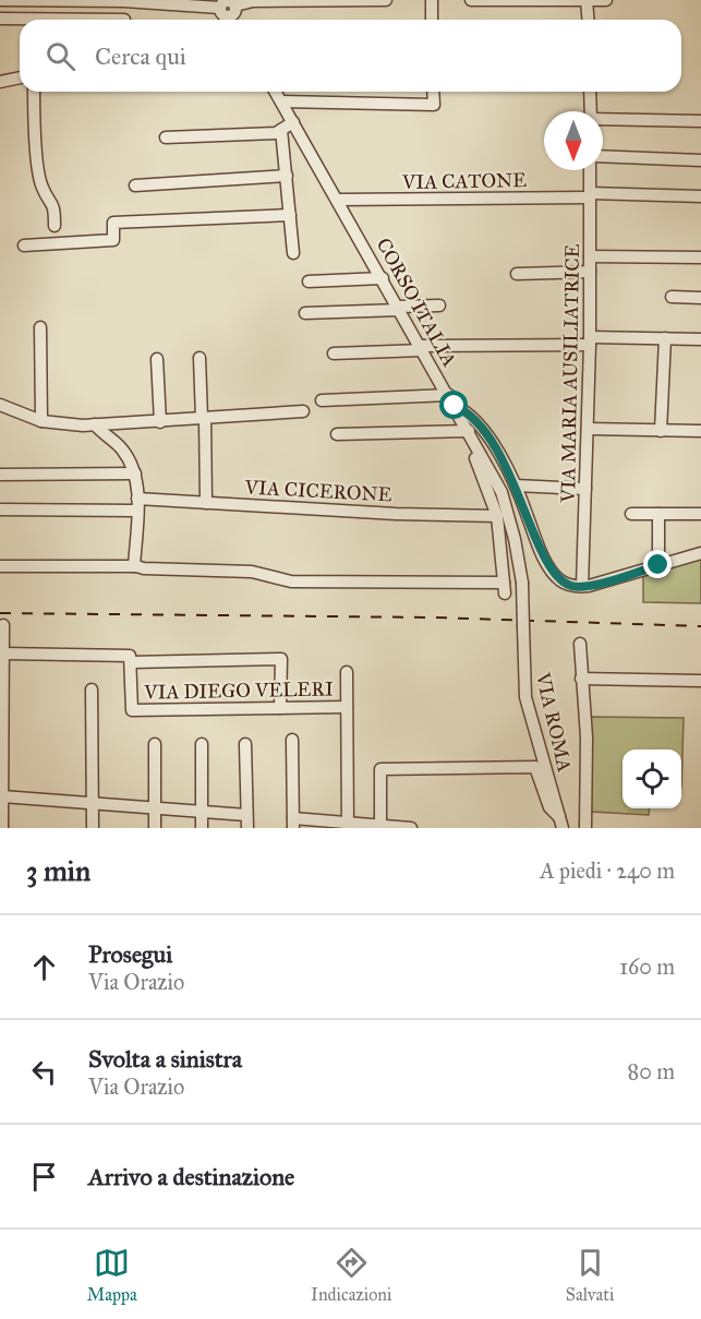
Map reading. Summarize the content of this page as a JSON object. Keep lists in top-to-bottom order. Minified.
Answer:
{"streets":{"street":["VIA CATONE","CORSO ITALIA","VIA MARIA AUSILIATRICE","VIA CICERONE","VIA DIEGO VELERI","VIA ROMA"]},"crossings":[["VIA CATONE","CORSO ITALIA"],["VIA CATONE","VIA MARIA AUSILIATRICE"],["CORSO ITALIA","VIA ROMA"]],"north":"bottom","page":{"search":"Cerca qui","heading":["3 min","A piedi · 240 m"],"list":[["Prosegui","Via Orazio","160 m"],["Svolta a sinistra","Via Orazio","80 m"],"Arrivo a destinazione"],"nav":["Mappa","Indicazioni","Salvati"]}}
